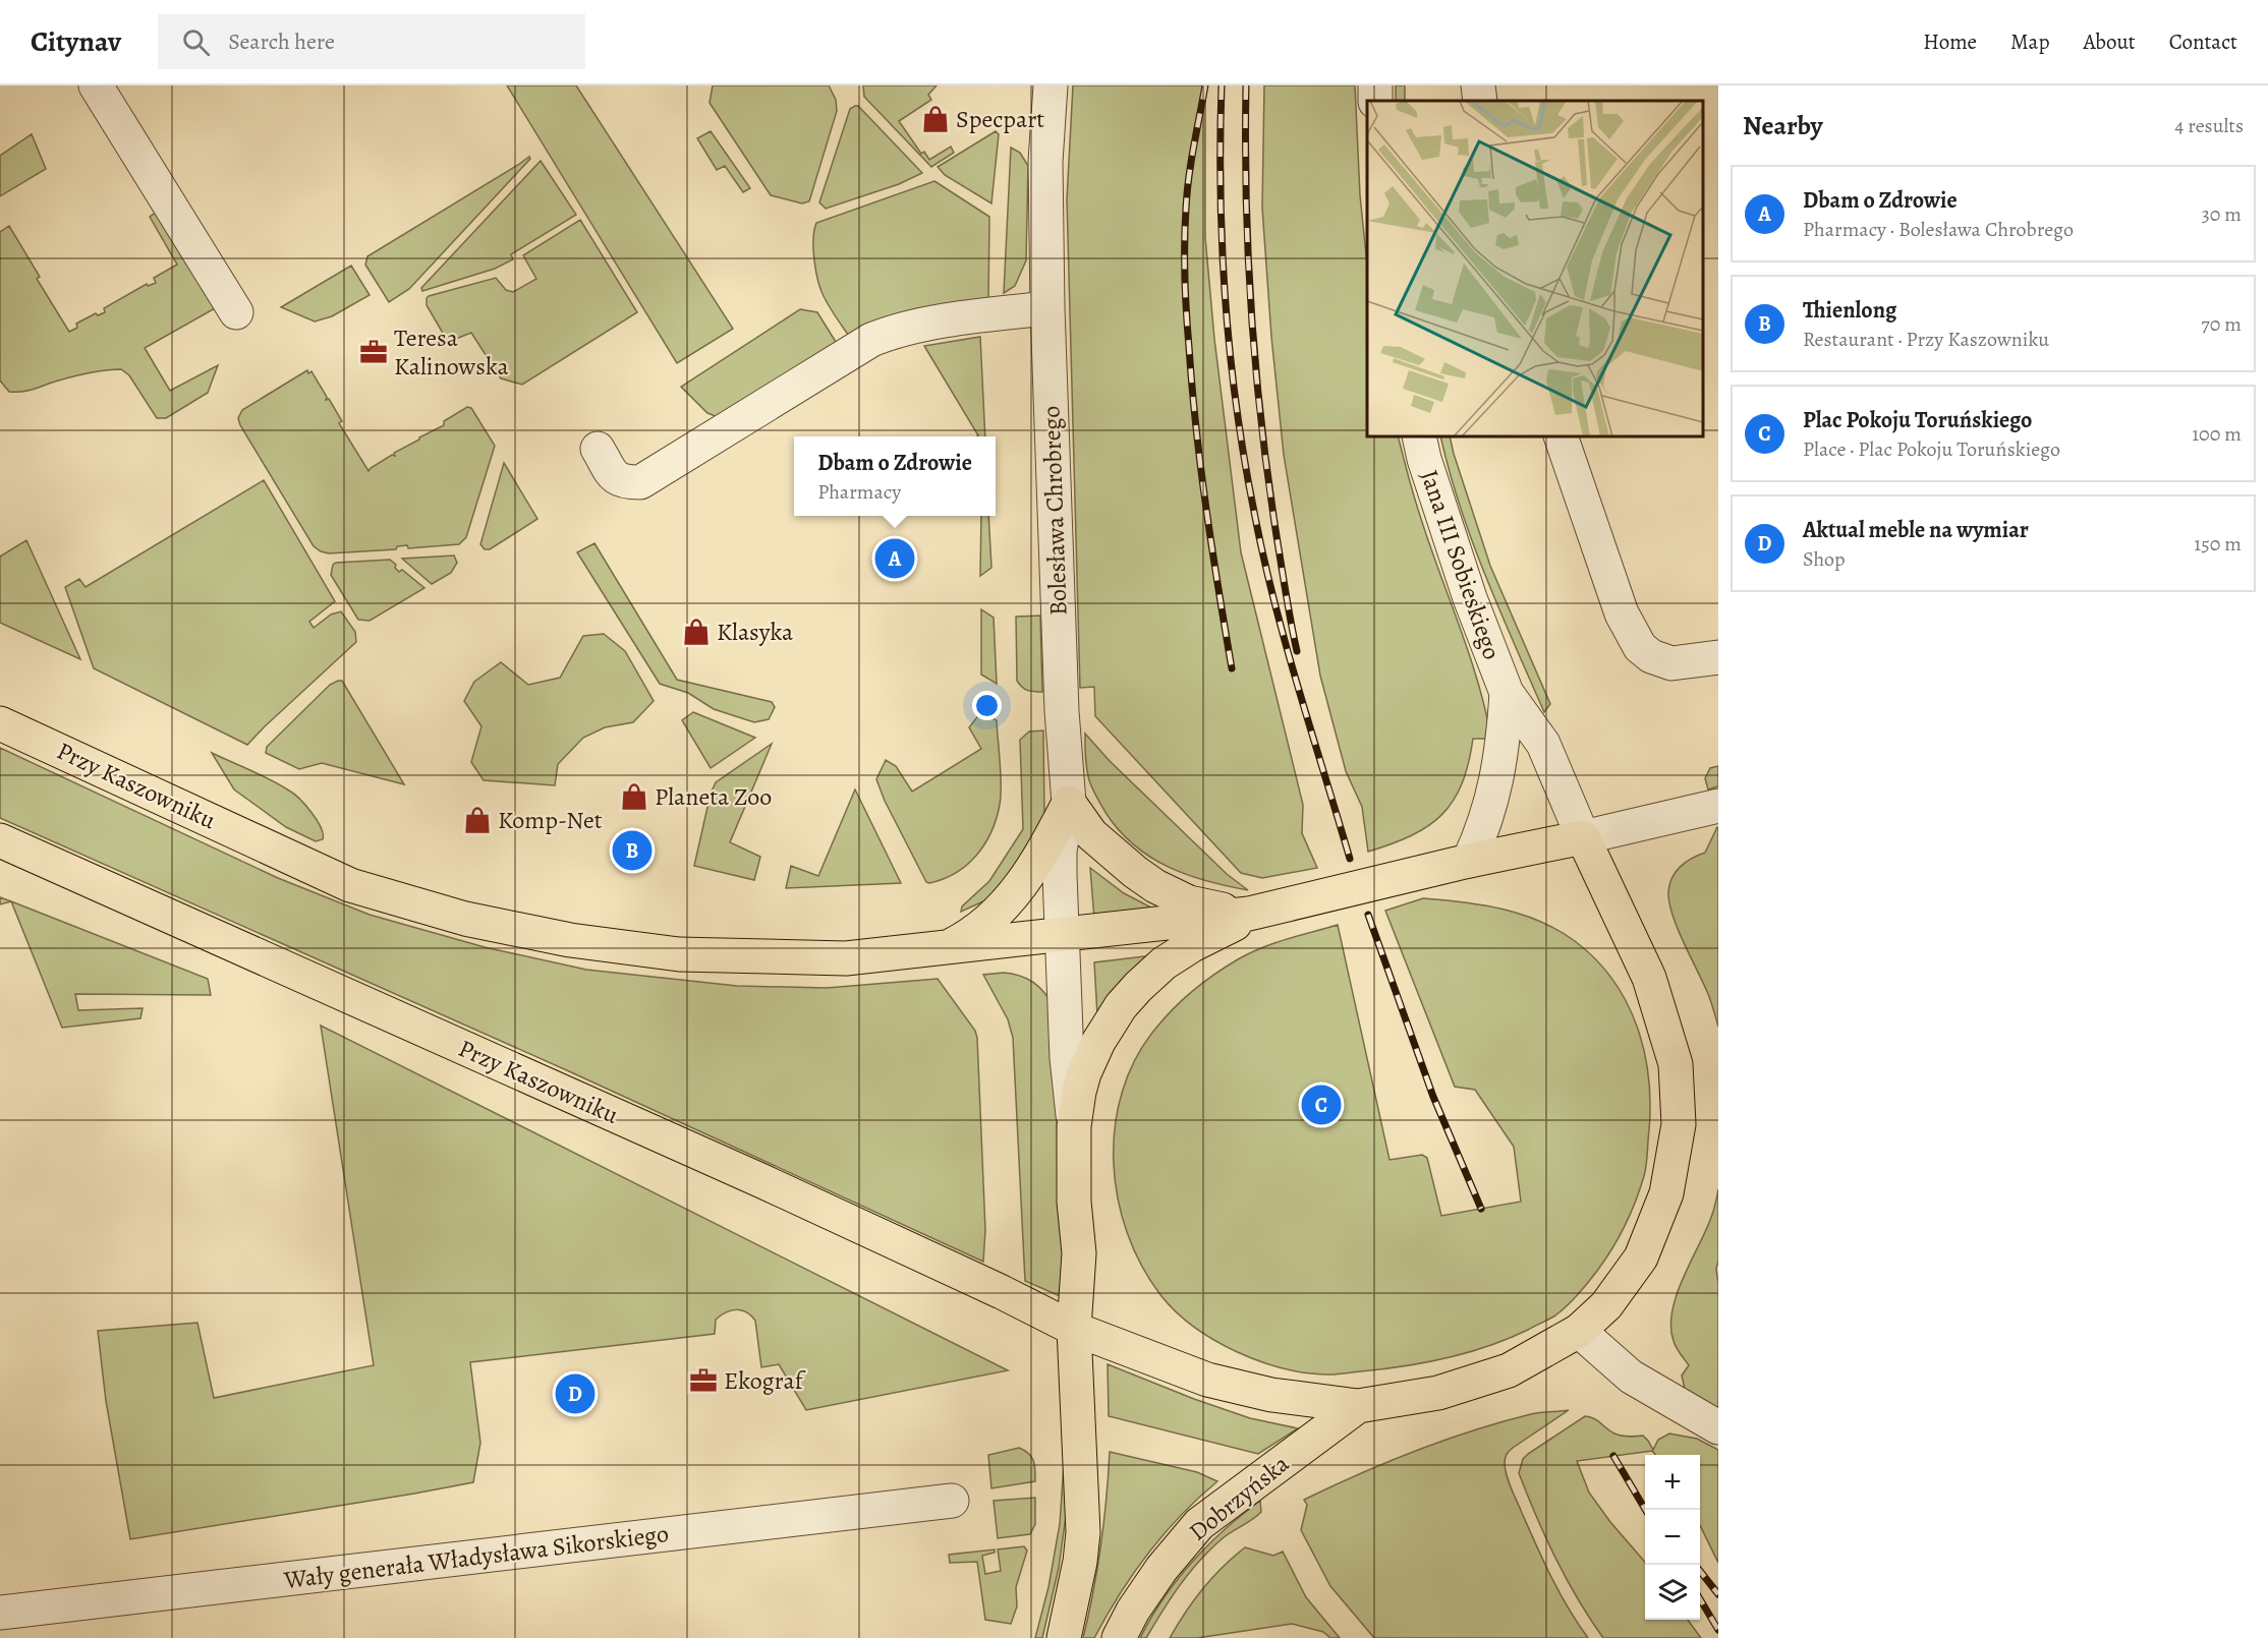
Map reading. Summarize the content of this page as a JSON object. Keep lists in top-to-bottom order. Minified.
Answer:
{"streets":{"main road":["Przy Kaszowniku","Dobrzyńska"],"street":["Bolesława Chrobrego","Jana III Sobieskiego","Wały generała Władysława Sikorskiego"]},"crossings":[["Bolesława Chrobrego","Przy Kaszowniku"],["Przy Kaszowniku","Dobrzyńska"]],"places":{"shop":["Specpart","Klasyka","Planeta Zoo","Komp-Net"],"office":["Teresa Kalinowska","Ekograf"]},"page":{"header":"Citynav","search":"Search here","nav":["Home","Map","About","Contact"],"heading":["Nearby","4 results"],"list":[{"mark":"A","name":"Dbam o Zdrowie","note":"Pharmacy · Bolesława Chrobrego","value":"30 m"},{"mark":"B","name":"Thienlong","note":"Restaurant · Przy Kaszowniku","value":"70 m"},{"mark":"C","name":"Plac Pokoju Toruńskiego","note":"Place · Plac Pokoju Toruńskiego","value":"100 m"},{"mark":"D","name":"Aktual meble na wymiar","note":"Shop","value":"150 m"}],"popup":["Dbam o Zdrowie","Pharmacy"],"pins":["A","B","C","D"],"map_buttons":["+","−"]}}
